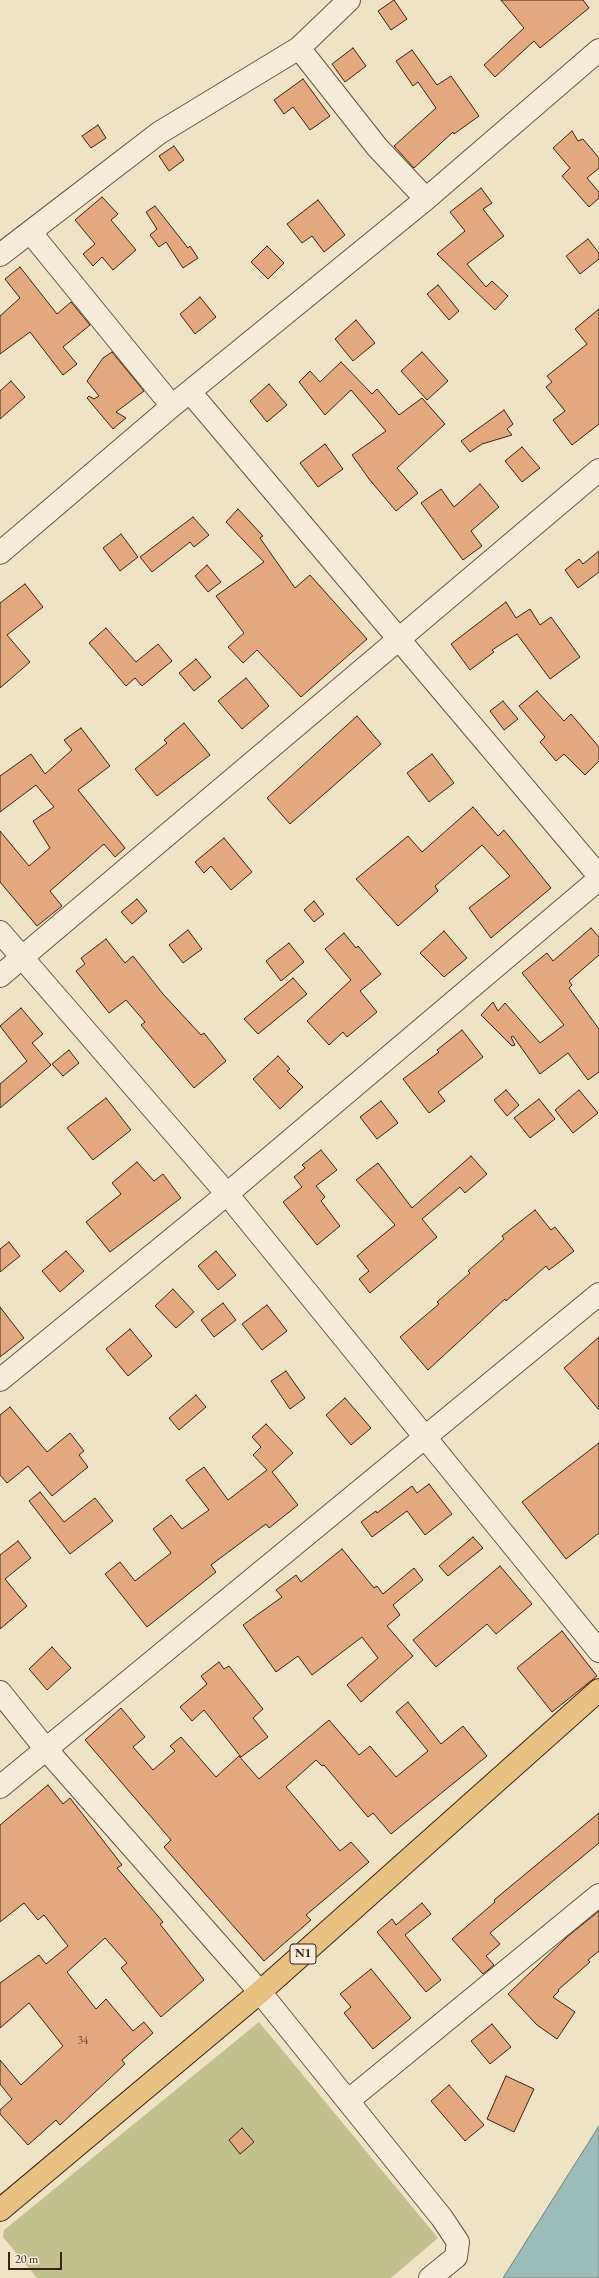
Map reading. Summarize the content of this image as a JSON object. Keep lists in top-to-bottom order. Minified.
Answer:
{"streets":{"highway":["N1"]},"house_numbers":["34"],"scale_bar":"20 m"}
